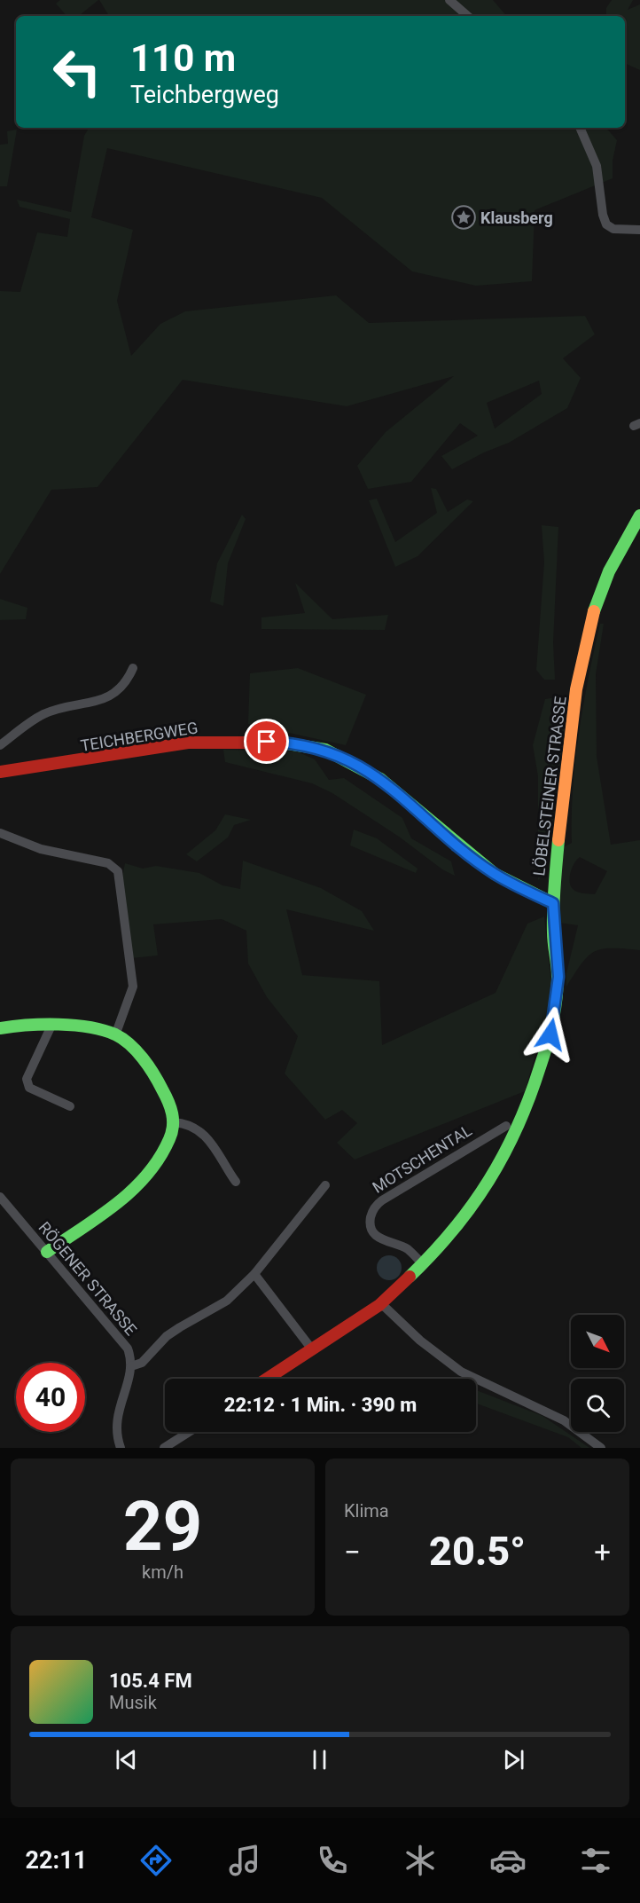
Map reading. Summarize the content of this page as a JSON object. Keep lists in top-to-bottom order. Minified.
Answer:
{"streets":{"street":["TEICHBERGWEG","LÖBELSTEINER STRASSE","MOTSCHENTAL","RÖGENER STRASSE"]},"crossings":[["TEICHBERGWEG","LÖBELSTEINER STRASSE"],["LÖBELSTEINER STRASSE","MOTSCHENTAL"]],"places":{"place":["Klausberg"]},"north":"bottom right","page":{"turn":["110 m","Teichbergweg"],"limit":"40","trip":"22:12 · 1 Min. · 390 m","tile":[["29","km/h"],"Klima"],"heat":["−","20.5°","+"],"song":["105.4 FM","Musik"],"tabs":"22:11"}}
